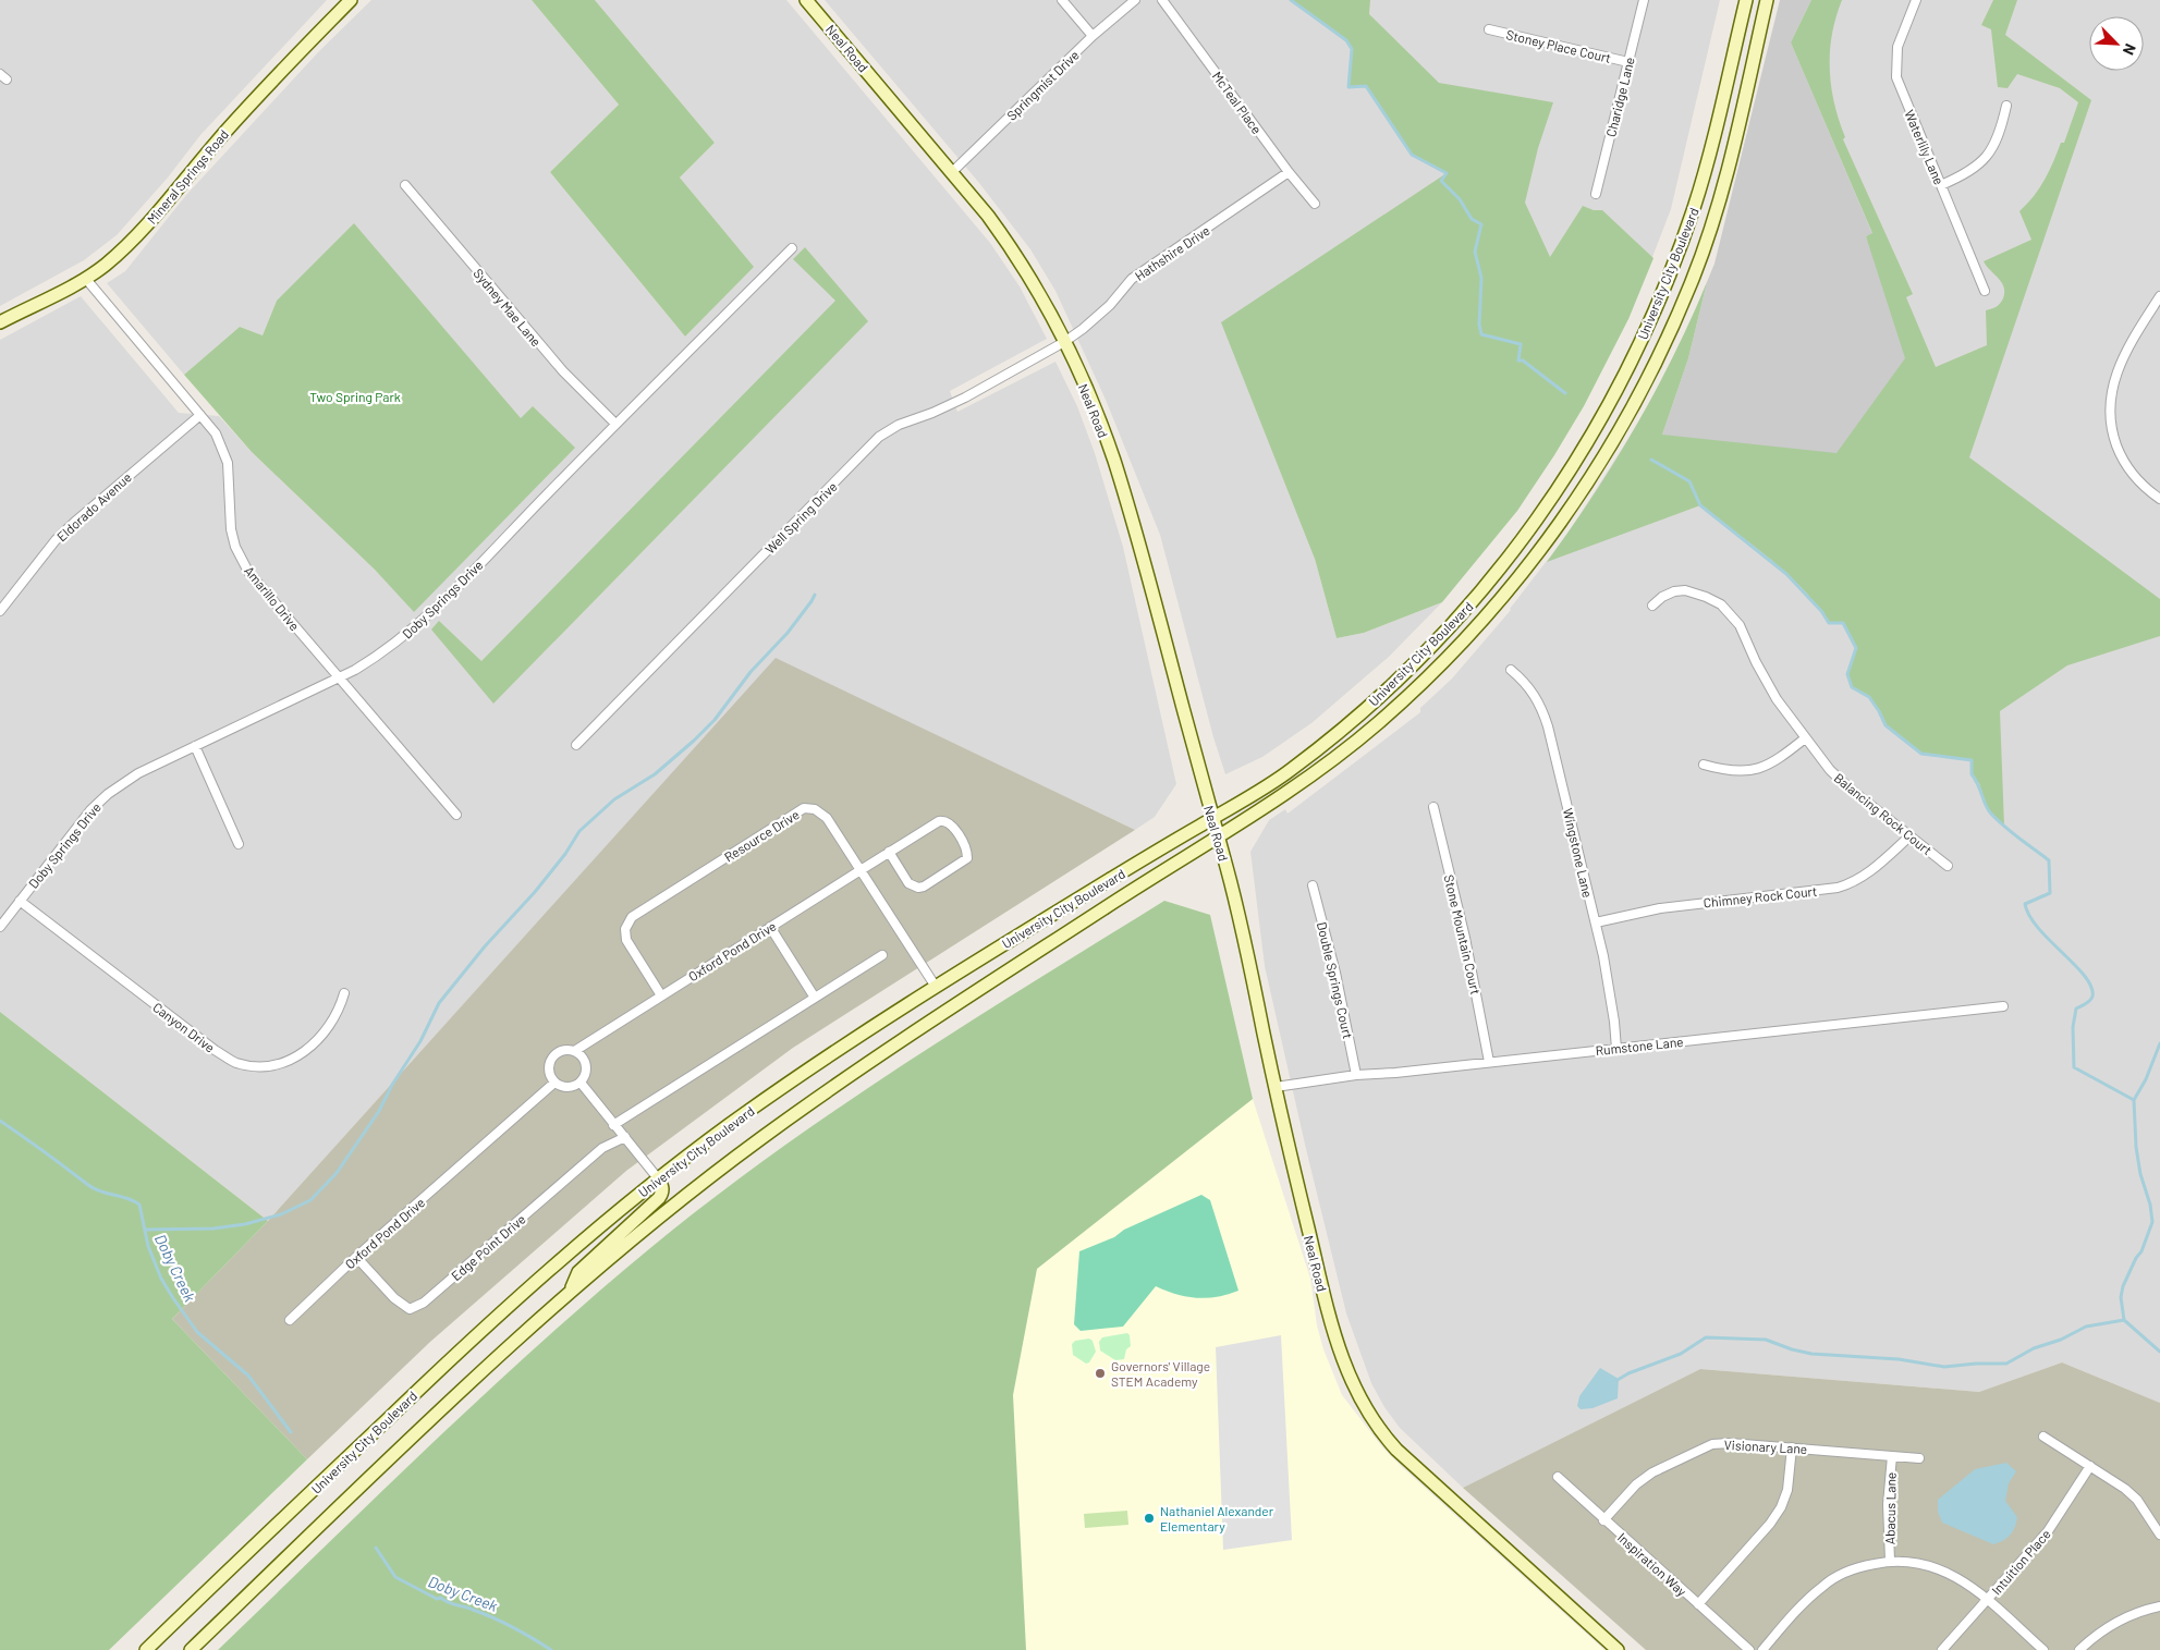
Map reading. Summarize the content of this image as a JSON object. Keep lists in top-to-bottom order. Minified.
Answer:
{"streets":{"main road":["Neal Road","Mineral Springs Road","University City Boulevard"],"street":["Stoney Place Court","Springmist Drive","Charidge Lane","McTeal Place","Waterlily Lane","Hathshire Drive","Sydney Mae Lane","Eldorado Avenue","Well Spring Drive","Amarillo Drive","Doby Springs Drive","Balancing Rock Court","Resource Drive","Wingstone Lane","Chimney Rock Court","Stone Mountain Court","Oxford Pond Drive","Double Springs Court","Canyon Drive","Rumstone Lane","Edge Point Drive","Visionary Lane","Abacus Lane","Intuition Place","Inspiration Way"]},"crossings":[["Stoney Place Court","Charidge Lane"],["Neal Road","Springmist Drive"],["Neal Road","Hathshire Drive"],["Neal Road","University City Boulevard"],["Neal Road","Well Spring Drive"],["Neal Road","Rumstone Lane"],["McTeal Place","Hathshire Drive"],["Mineral Springs Road","Amarillo Drive"],["Hathshire Drive","Well Spring Drive"],["University City Boulevard","Resource Drive"],["Sydney Mae Lane","Doby Springs Drive"],["Eldorado Avenue","Amarillo Drive"],["Amarillo Drive","Doby Springs Drive"],["Doby Springs Drive","Canyon Drive"],["Balancing Rock Court","Chimney Rock Court"],["Resource Drive","Oxford Pond Drive"],["Wingstone Lane","Chimney Rock Court"],["Wingstone Lane","Rumstone Lane"],["Stone Mountain Court","Rumstone Lane"],["Oxford Pond Drive","Edge Point Drive"],["Double Springs Court","Rumstone Lane"],["Visionary Lane","Abacus Lane"],["Visionary Lane","Inspiration Way"]],"water":["Doby Creek"],"parks":["Two Spring Park"],"places":["Governors' Village STEM Academy","Nathaniel Alexander Elementary"],"north":"bottom right"}
